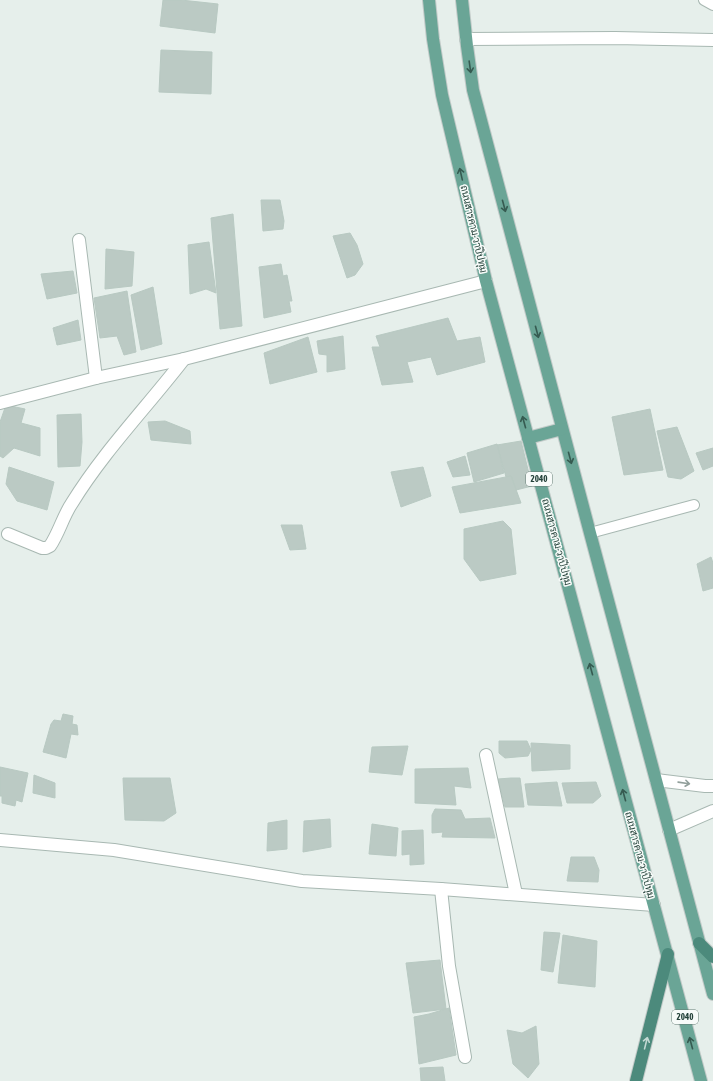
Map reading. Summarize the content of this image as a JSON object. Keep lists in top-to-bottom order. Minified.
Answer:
{"streets":{"main road":["ถนนสารคาม-วาปีปทุม","2040"]}}
